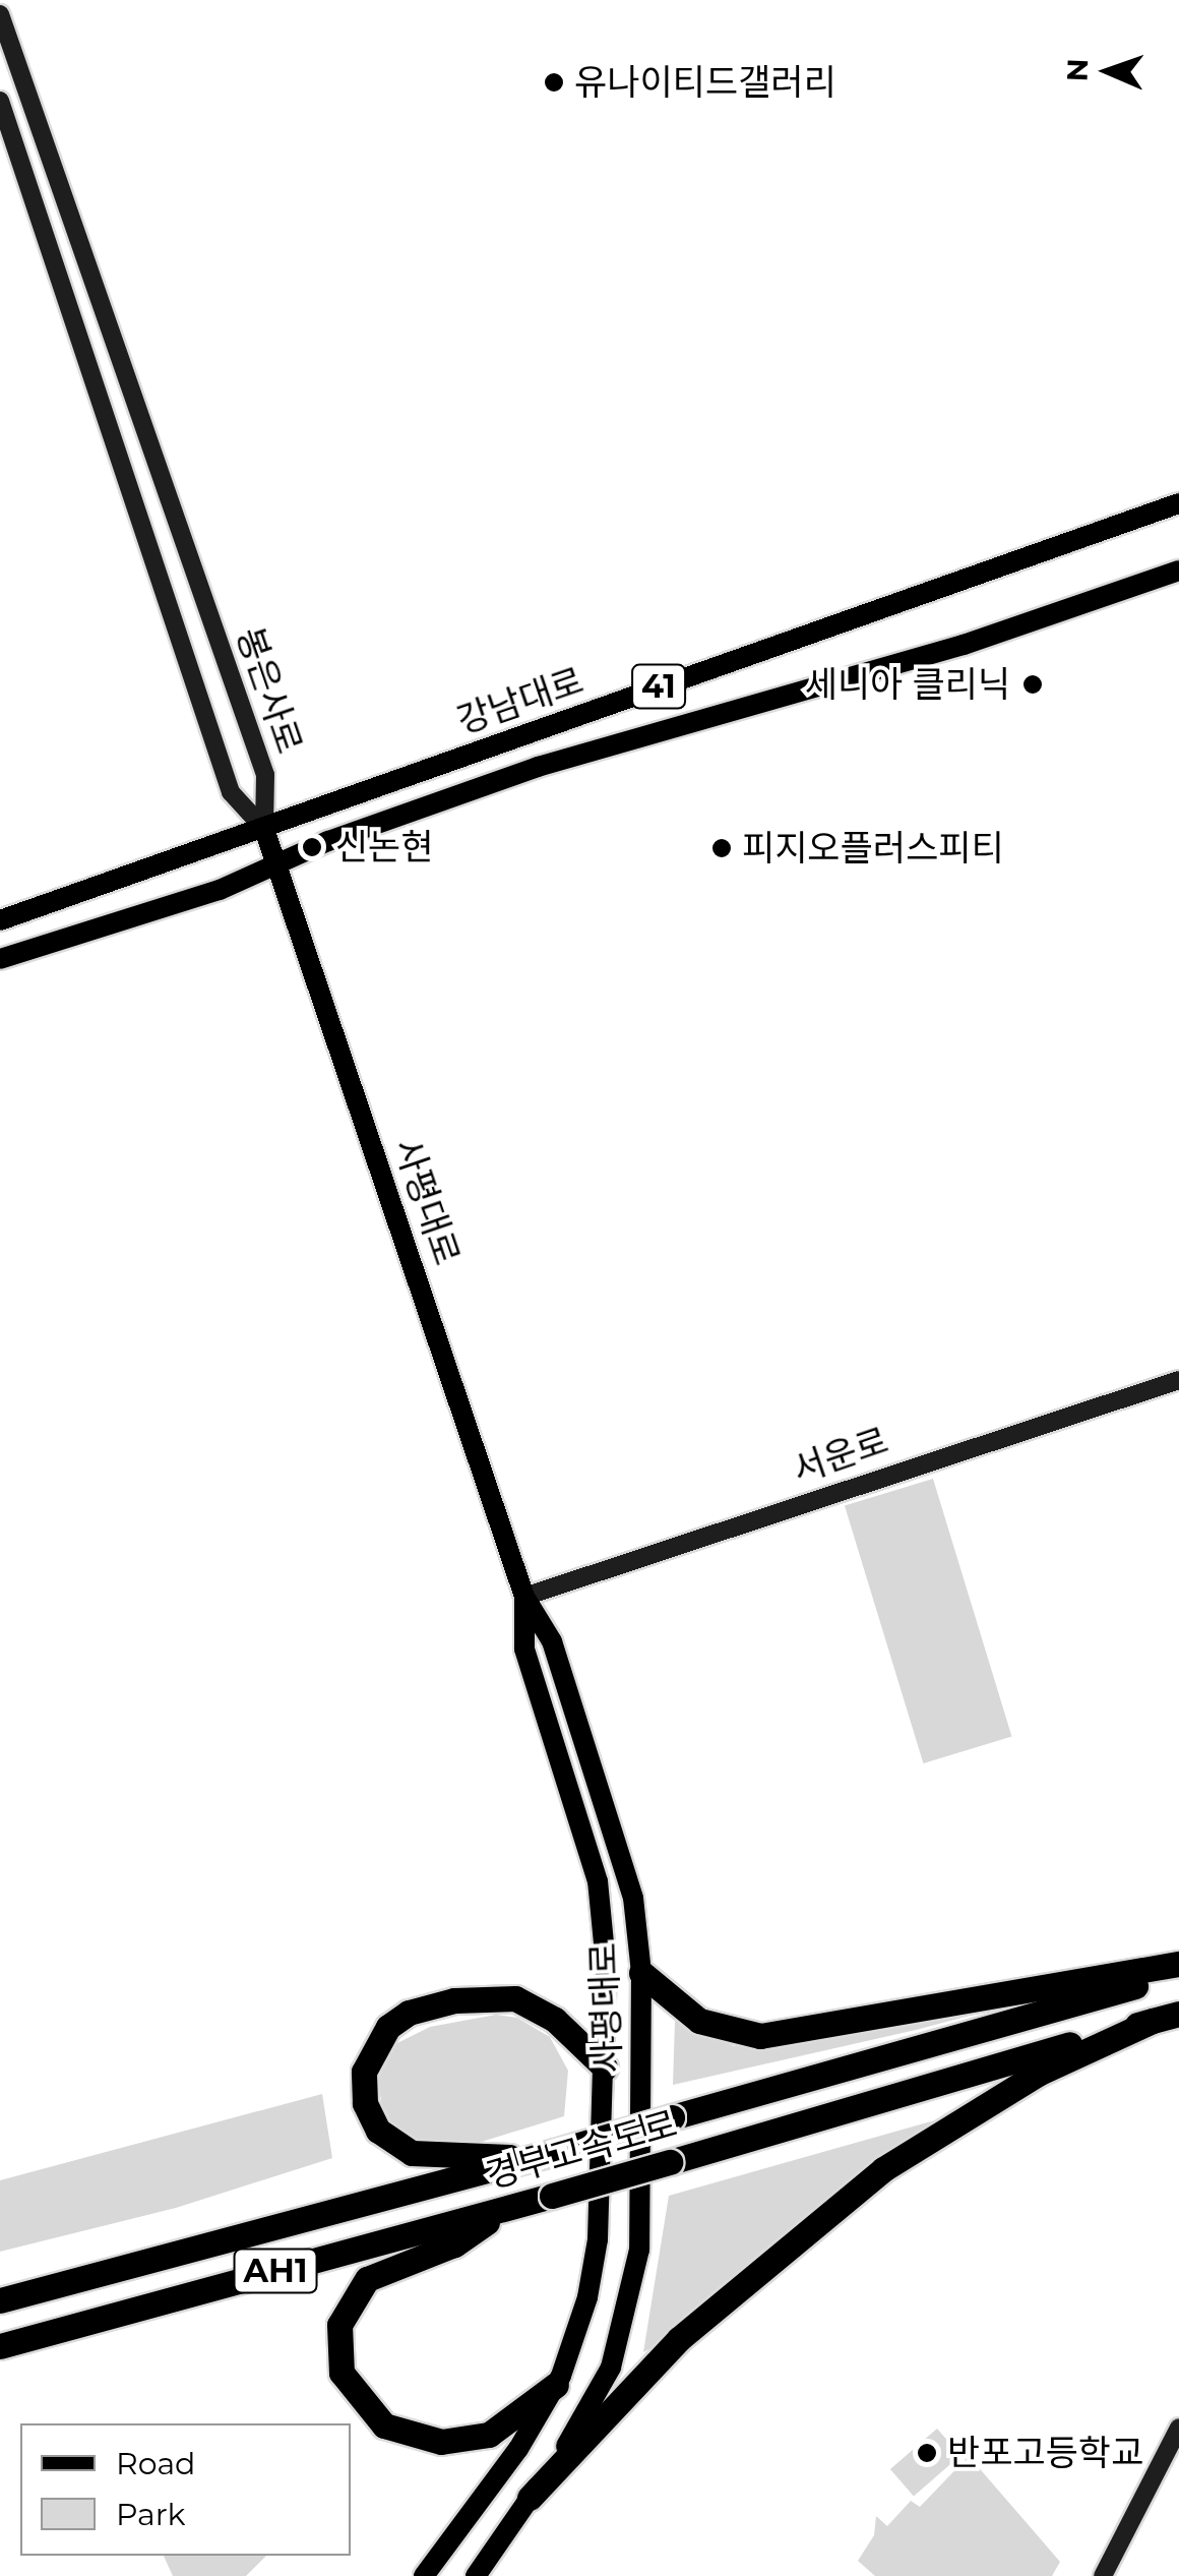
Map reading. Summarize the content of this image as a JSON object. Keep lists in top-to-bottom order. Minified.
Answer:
{"streets":{"highway":["경부고속도로","AH1"],"main road":["41","봉은사로","강남대로","사평대로","서운로"]},"crossings":[["봉은사로","강남대로"],["봉은사로","사평대로"],["강남대로","사평대로"],["사평대로","서운로"]],"places":["유나이티드갤러리","세니아 클리닉","신논현","피지오플러스피티","반포고등학교"],"legend":["Road","Park"],"north":"left"}
